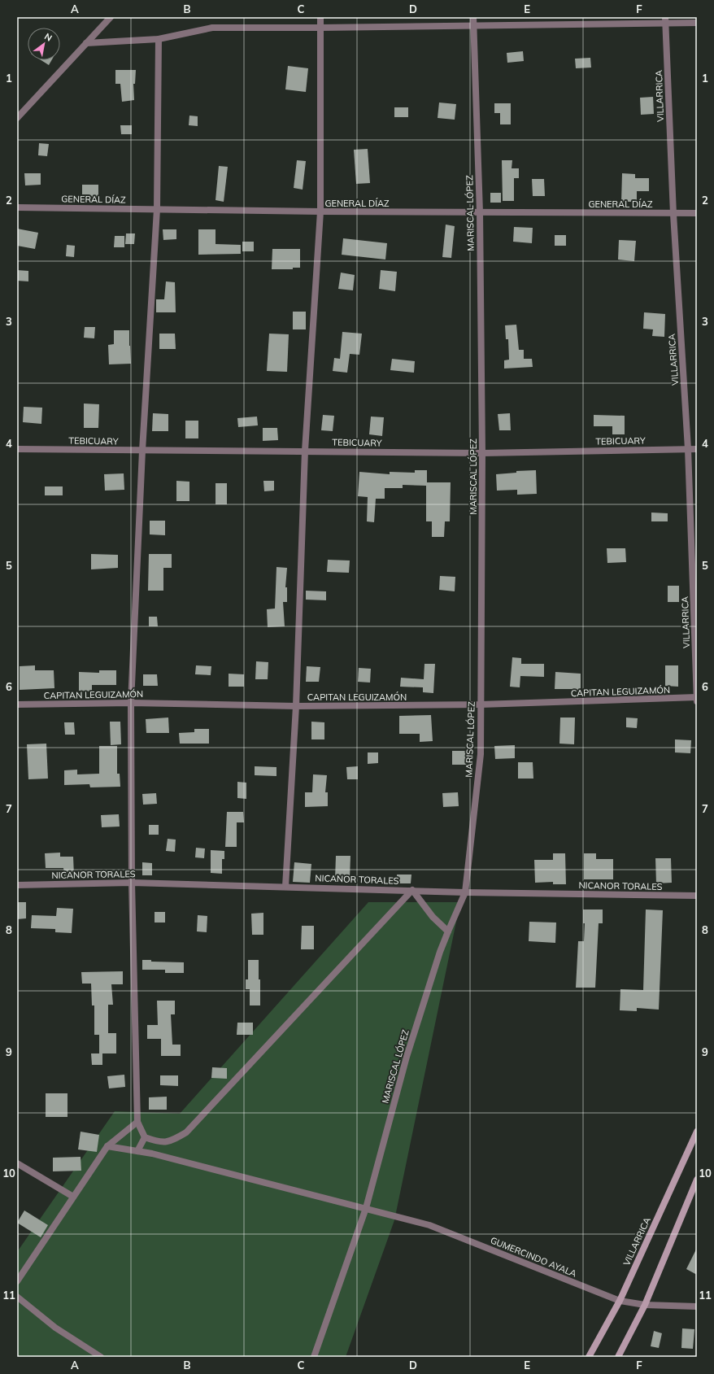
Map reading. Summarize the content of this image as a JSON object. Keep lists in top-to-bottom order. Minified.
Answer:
{"streets":{"street":["VILLARRICA","GENERAL DÍAZ","MARISCAL LÓPEZ","TEBICUARY","CAPITAN LEGUIZAMÓN","NICANOR TORALES","GUMERCINDO AYALA"]},"crossings":[["VILLARRICA","GENERAL DÍAZ"],["VILLARRICA","TEBICUARY"],["VILLARRICA","CAPITAN LEGUIZAMÓN"],["VILLARRICA","GUMERCINDO AYALA"],["GENERAL DÍAZ","MARISCAL LÓPEZ"],["MARISCAL LÓPEZ","TEBICUARY"],["MARISCAL LÓPEZ","CAPITAN LEGUIZAMÓN"],["MARISCAL LÓPEZ","NICANOR TORALES"],["MARISCAL LÓPEZ","GUMERCINDO AYALA"]],"north":"top right","grid":{"columns":["A","B","C","D","E","F"],"rows":["1","2","3","4","5","6","7","8","9","10","11"]}}
